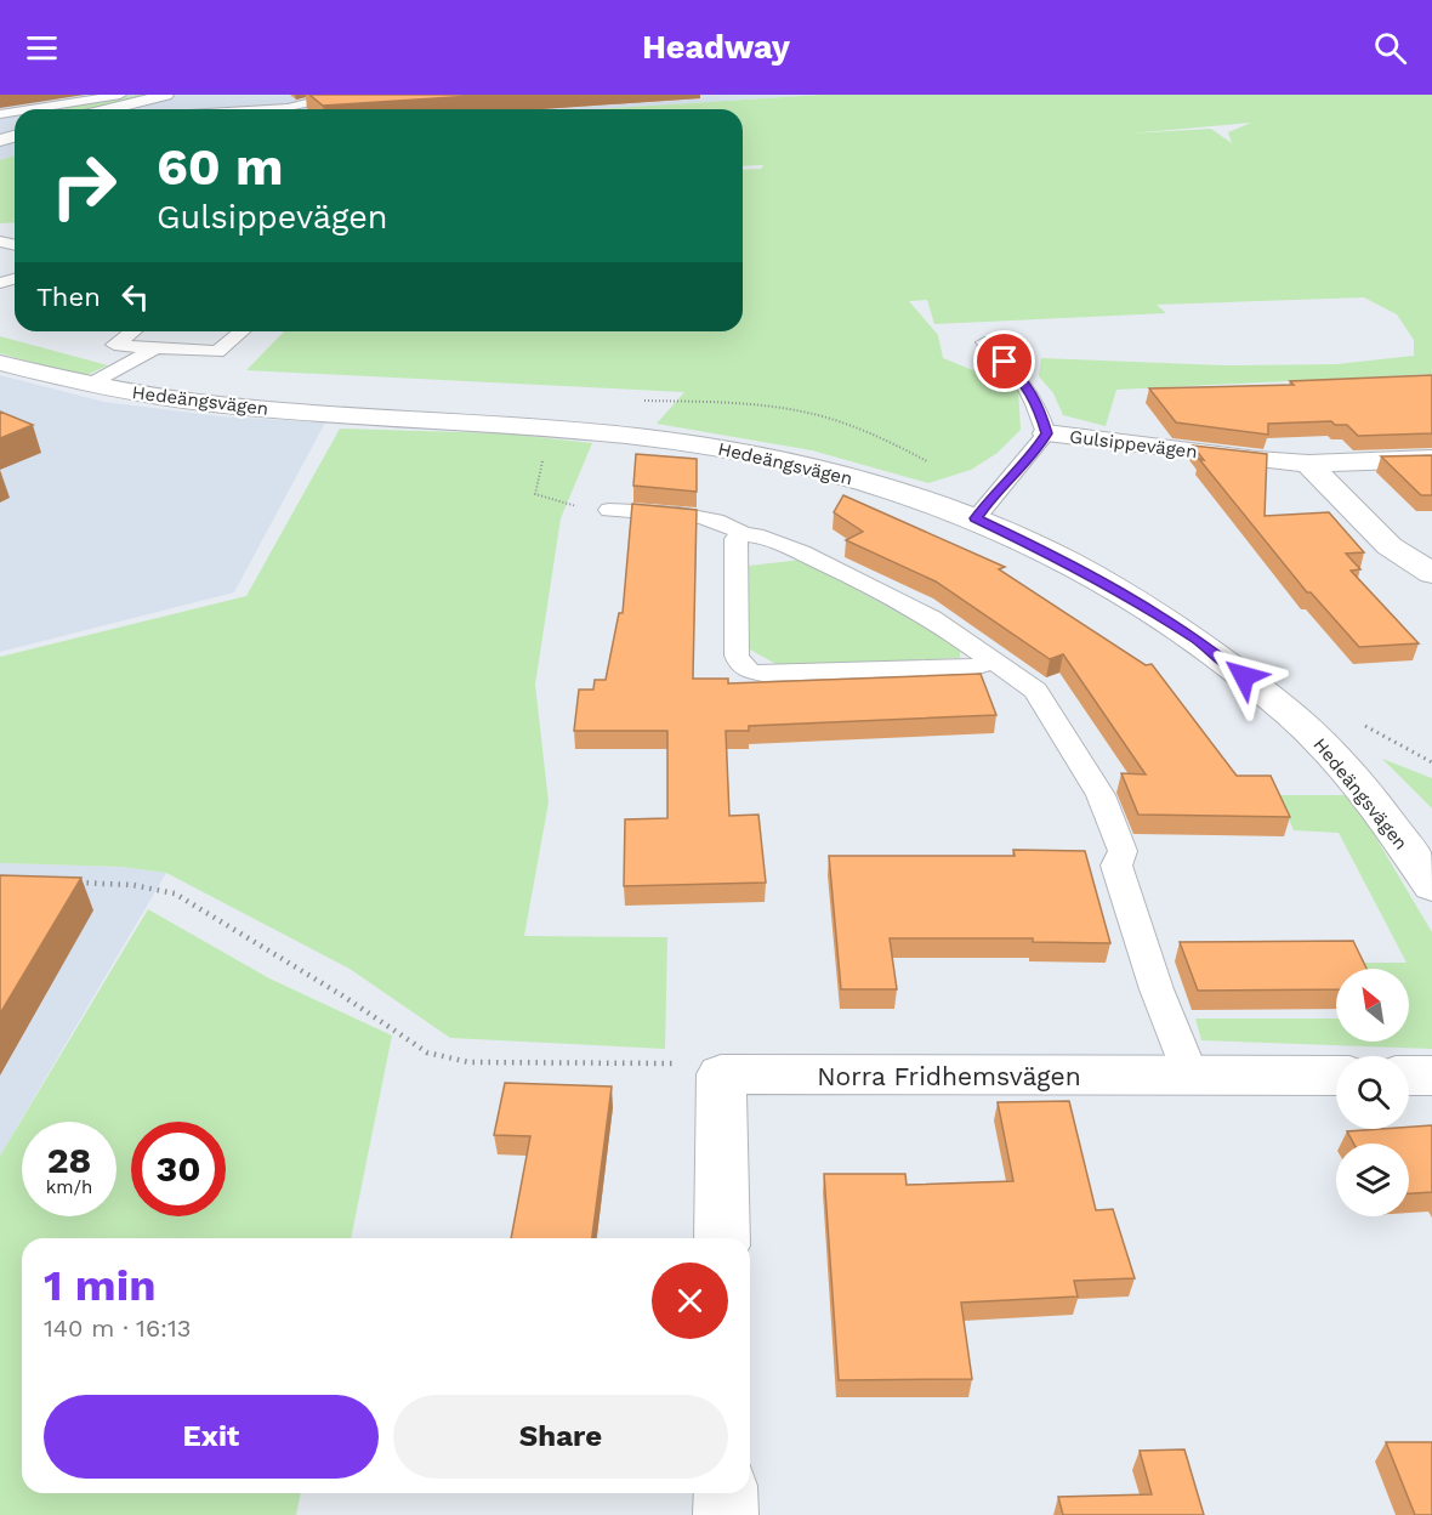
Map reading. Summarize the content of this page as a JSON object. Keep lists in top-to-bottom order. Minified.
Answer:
{"streets":{"street":["Hedeängsvägen","Gulsippevägen","Norra Fridhemsvägen"]},"crossings":[["Hedeängsvägen","Gulsippevägen"]],"north":"top left","page":{"header":"Headway","turn":["60 m","Gulsippevägen"],"then":"Then","speed":"28 km/h","limit":"30","heading":["1 min","140 m · 16:13"],"buttons":["Exit","Share"]}}
